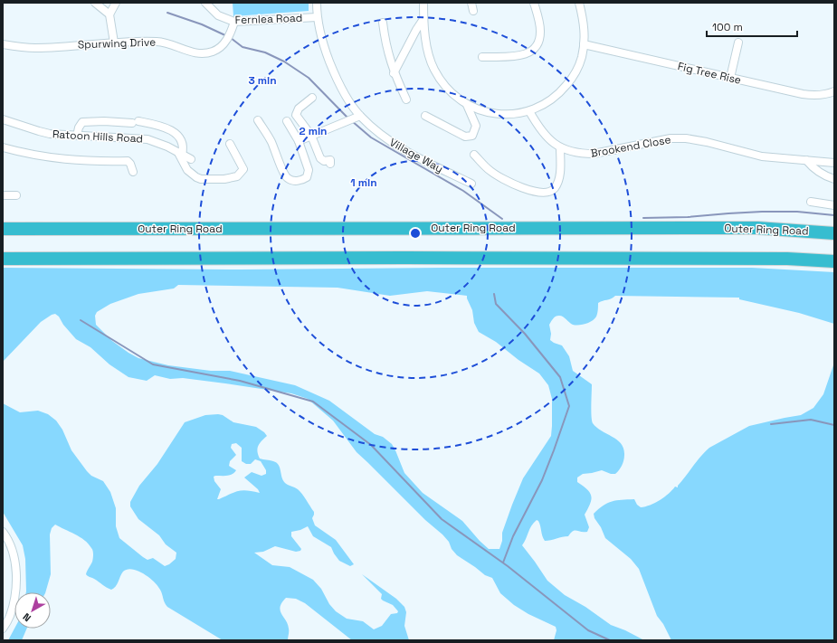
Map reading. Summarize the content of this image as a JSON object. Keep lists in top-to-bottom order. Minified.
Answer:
{"streets":{"highway":["Outer Ring Road"],"street":["Fernlea Road","Spurwing Drive","Fig Tree Rise","Ratoon Hills Road","Brookend Close","Village Way"]},"crossings":[["Fernlea Road","Spurwing Drive"],["Fernlea Road","Village Way"]],"scale_bar":"100 m","north":"bottom left","rings":["3 min","2 min","1 min"]}
